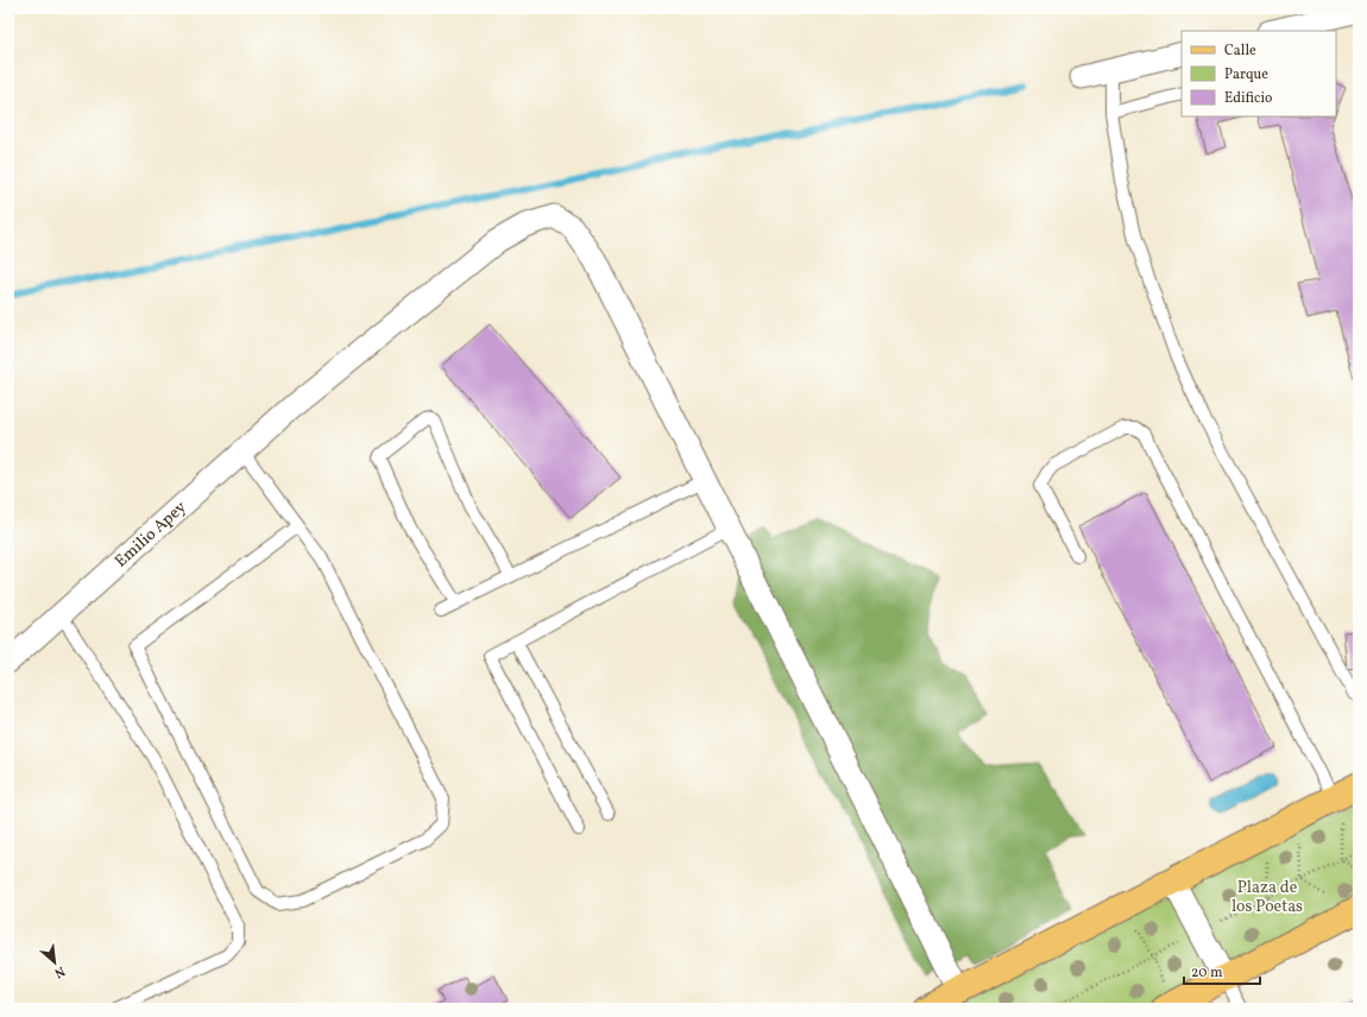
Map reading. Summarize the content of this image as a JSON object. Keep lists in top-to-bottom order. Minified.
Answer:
{"streets":{"street":["Emilio Apey"]},"parks":["Plaza de los Poetas"],"legend":["Calle","Parque","Edificio"],"scale_bar":"20 m","north":"bottom right"}
